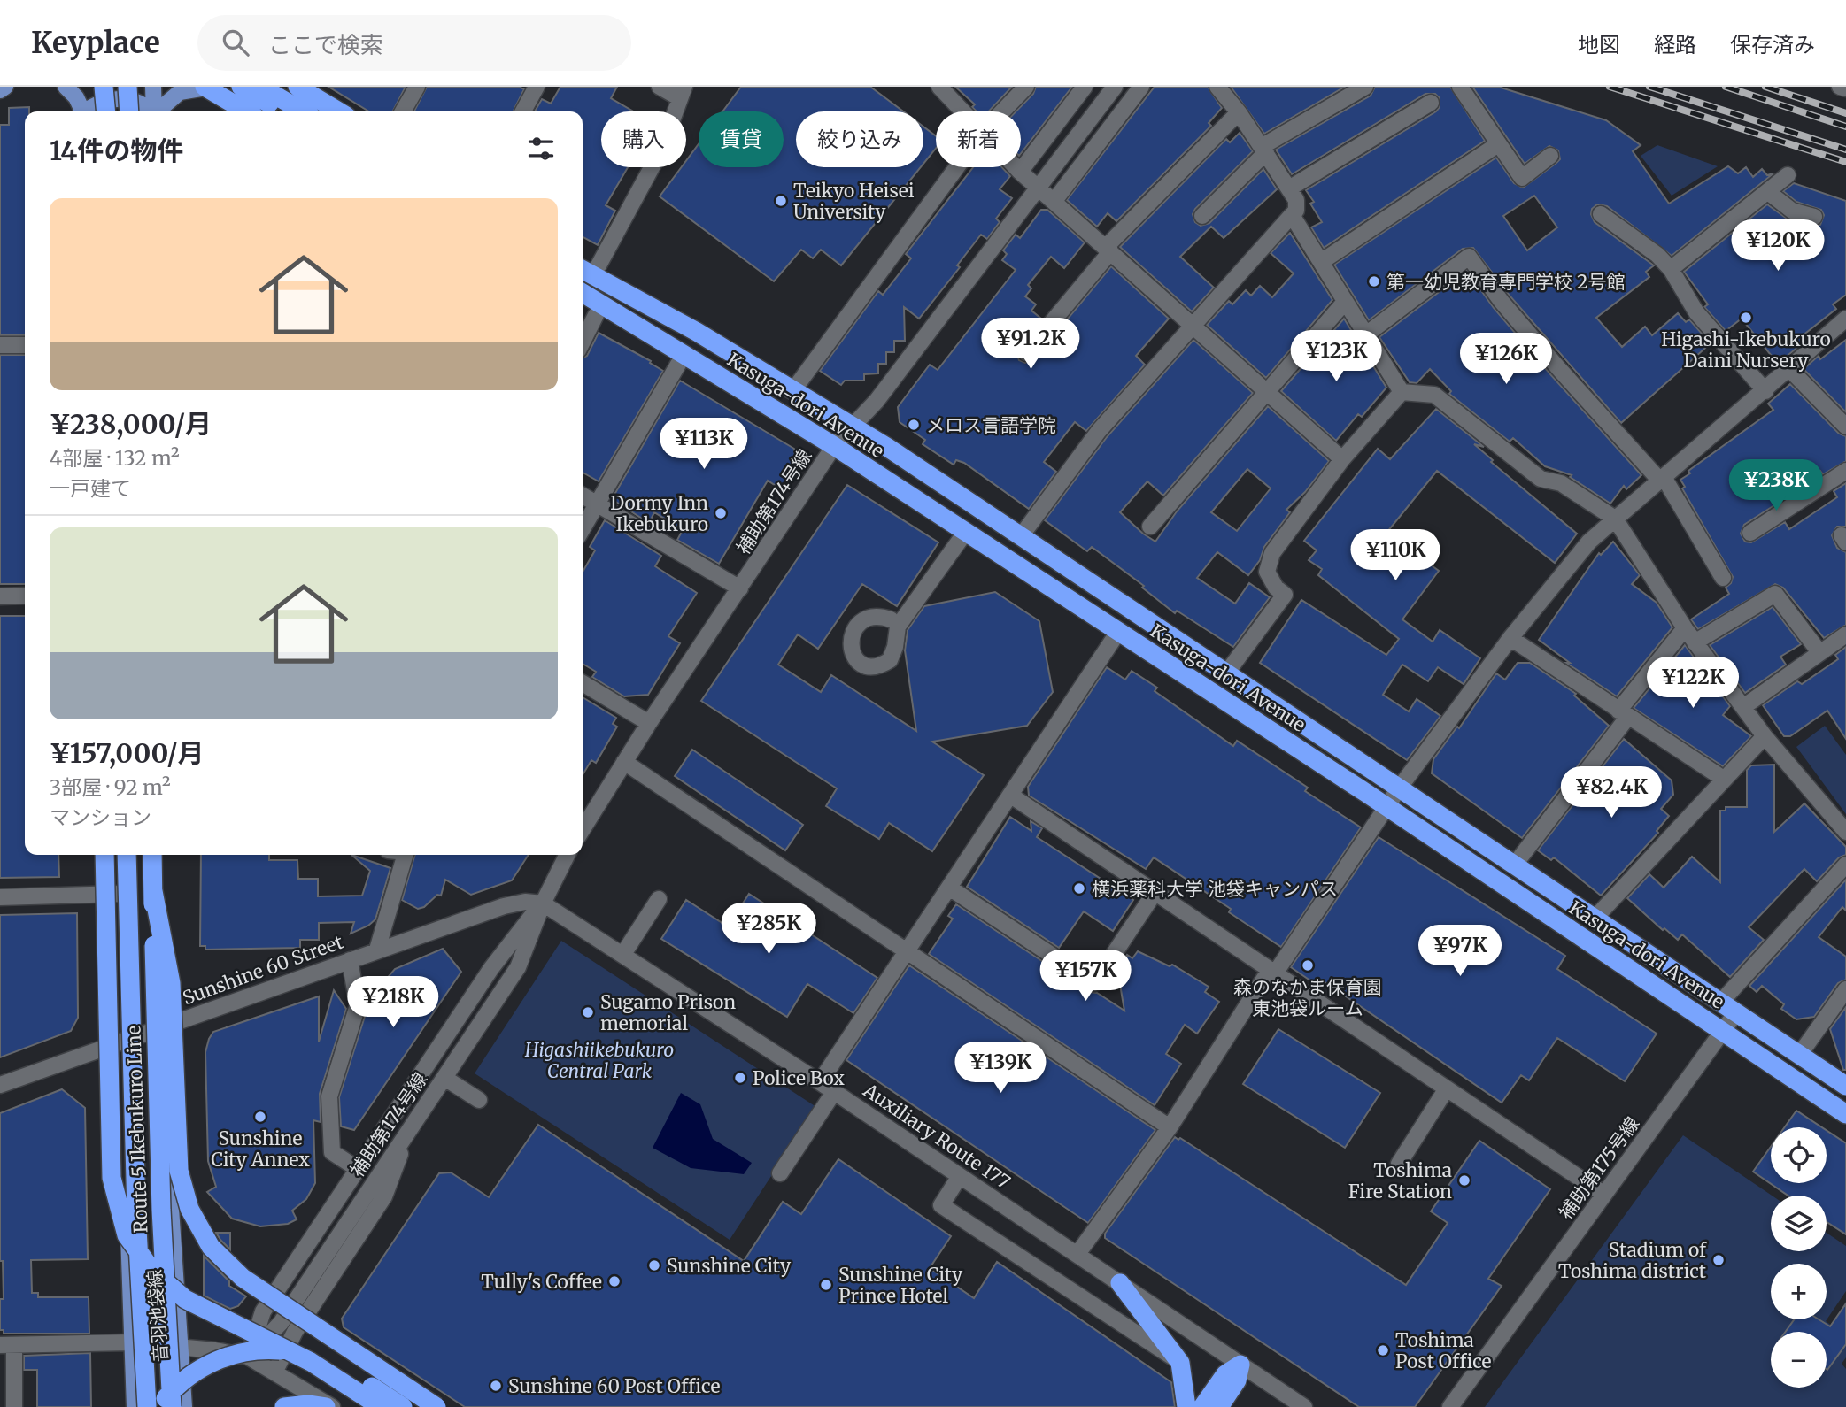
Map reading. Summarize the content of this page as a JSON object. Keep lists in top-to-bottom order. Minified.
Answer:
{"streets":{"highway":["Kasuga-dori Avenue","Route 5 Ikebukuro Line"],"main road":["音羽池袋線"],"street":["補助第174号線","Sunshine 60 Street","Auxiliary Route 177","補助第175号線"]},"crossings":[["Kasuga-dori Avenue","補助第174号線"],["Kasuga-dori Avenue","補助第175号線"],["補助第174号線","Sunshine 60 Street"],["補助第174号線","Auxiliary Route 177"],["Sunshine 60 Street","Auxiliary Route 177"],["Sunshine 60 Street","音羽池袋線"]],"parks":["Higashiikebukuro Central Park"],"places":["Teikyo Heisei University","第一幼児教育専門学校 2号館","Higashi-Ikebukuro Daini Nursery","メロス言語学院","Dormy Inn Ikebukuro","横浜薬科大学 池袋キャンパス","森のなかま保育園 東池袋ルーム","Sugamo Prison memorial","Police Box","Sunshine City Annex","Toshima Fire Station","Stadium of Toshima district","Sunshine City","Tully's Coffee","Sunshine City Prince Hotel","Toshima Post Office","Sunshine 60 Post Office"],"page":{"header":"Keyplace","search":"ここで検索","nav":["地図","経路","保存済み"],"chip":["購入","賃貸","絞り込み","新着"],"heading":"14件の物件","list":[{"name":"¥238,000/月","note":"4部屋 · 132 m² · 一戸建て"},{"name":"¥157,000/月","note":"3部屋 · 92 m² · マンション"}],"price":["¥120K","¥91.2K","¥123K","¥126K","¥113K","¥238K","¥110K","¥122K","¥82.4K","¥285K","¥97K","¥157K","¥218K","¥139K"],"map_buttons":["+","−"]}}
